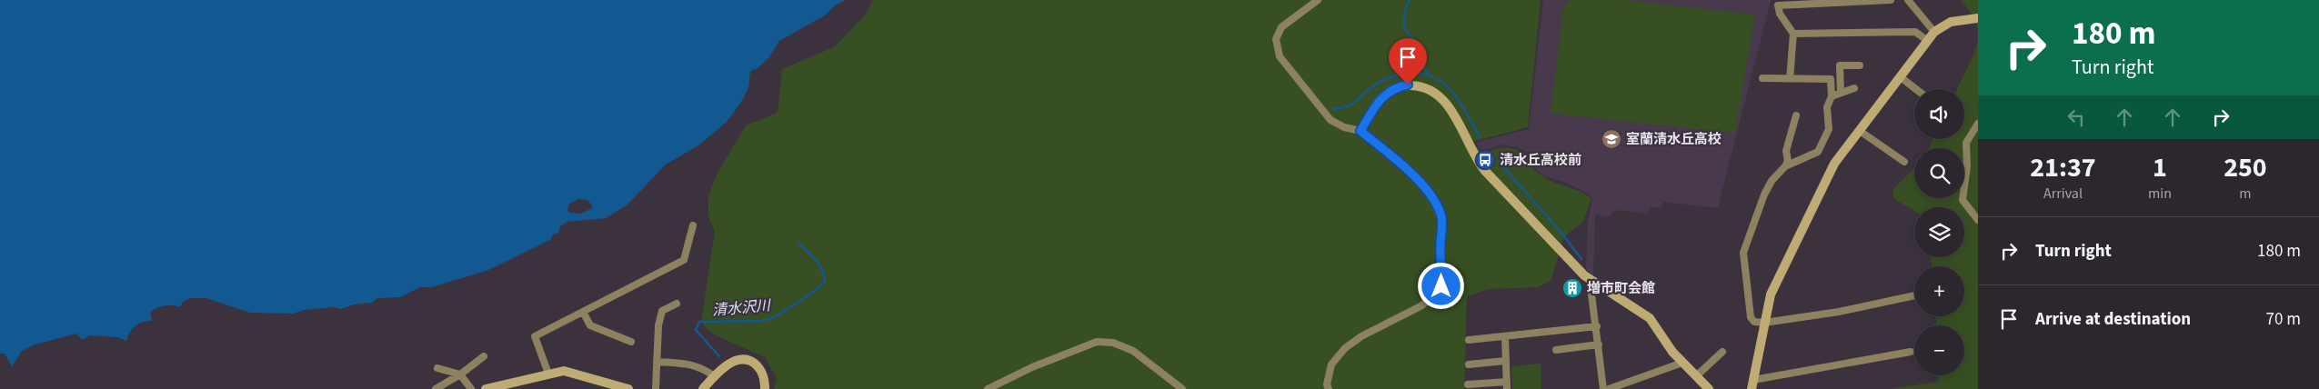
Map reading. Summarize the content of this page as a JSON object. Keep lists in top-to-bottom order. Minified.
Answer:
{"water":["清水沢川"],"places":{"school or university":["室蘭清水丘高校"],"bus stop":["清水丘高校前"],"building":["増市町会館"]},"page":{"turn":["180 m","Turn right"],"map_buttons":["+","−"],"eta":["21:37","Arrival","1","min","250","m"],"list":[{"name":"Turn right","value":"180 m"},{"name":"Arrive at destination","value":"70 m"}]}}
